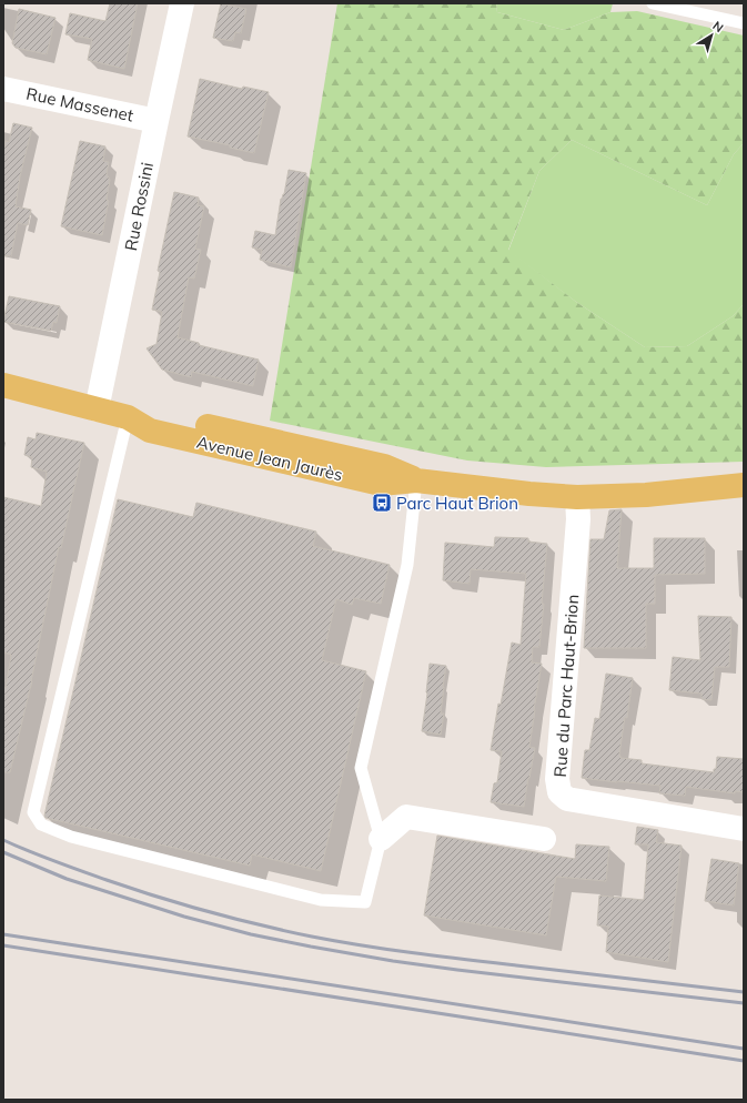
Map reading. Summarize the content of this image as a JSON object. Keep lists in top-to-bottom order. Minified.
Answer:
{"streets":{"main road":["Avenue Jean Jaurès"],"street":["Rue Massenet","Rue Rossini","Rue du Parc Haut-Brion"]},"crossings":[["Rue Massenet","Rue Rossini"],["Rue Rossini","Avenue Jean Jaurès"],["Avenue Jean Jaurès","Rue du Parc Haut-Brion"]],"places":{"bus stop":["Parc Haut Brion"]},"north":"top right"}
